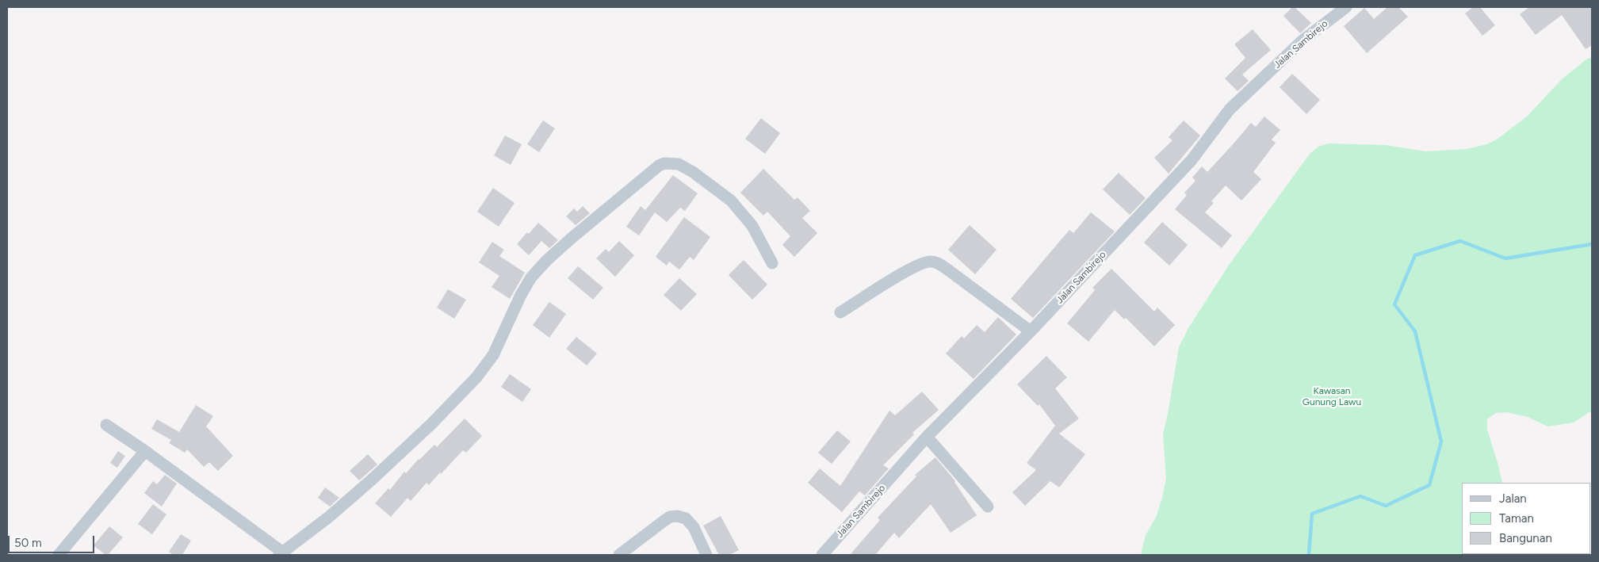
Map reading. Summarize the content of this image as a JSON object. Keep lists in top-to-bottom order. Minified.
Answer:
{"streets":{"street":["Jalan Sambirejo"]},"parks":["Kawasan Gunung Lawu"],"legend":["Jalan","Taman","Bangunan"],"scale_bar":"50 m"}
